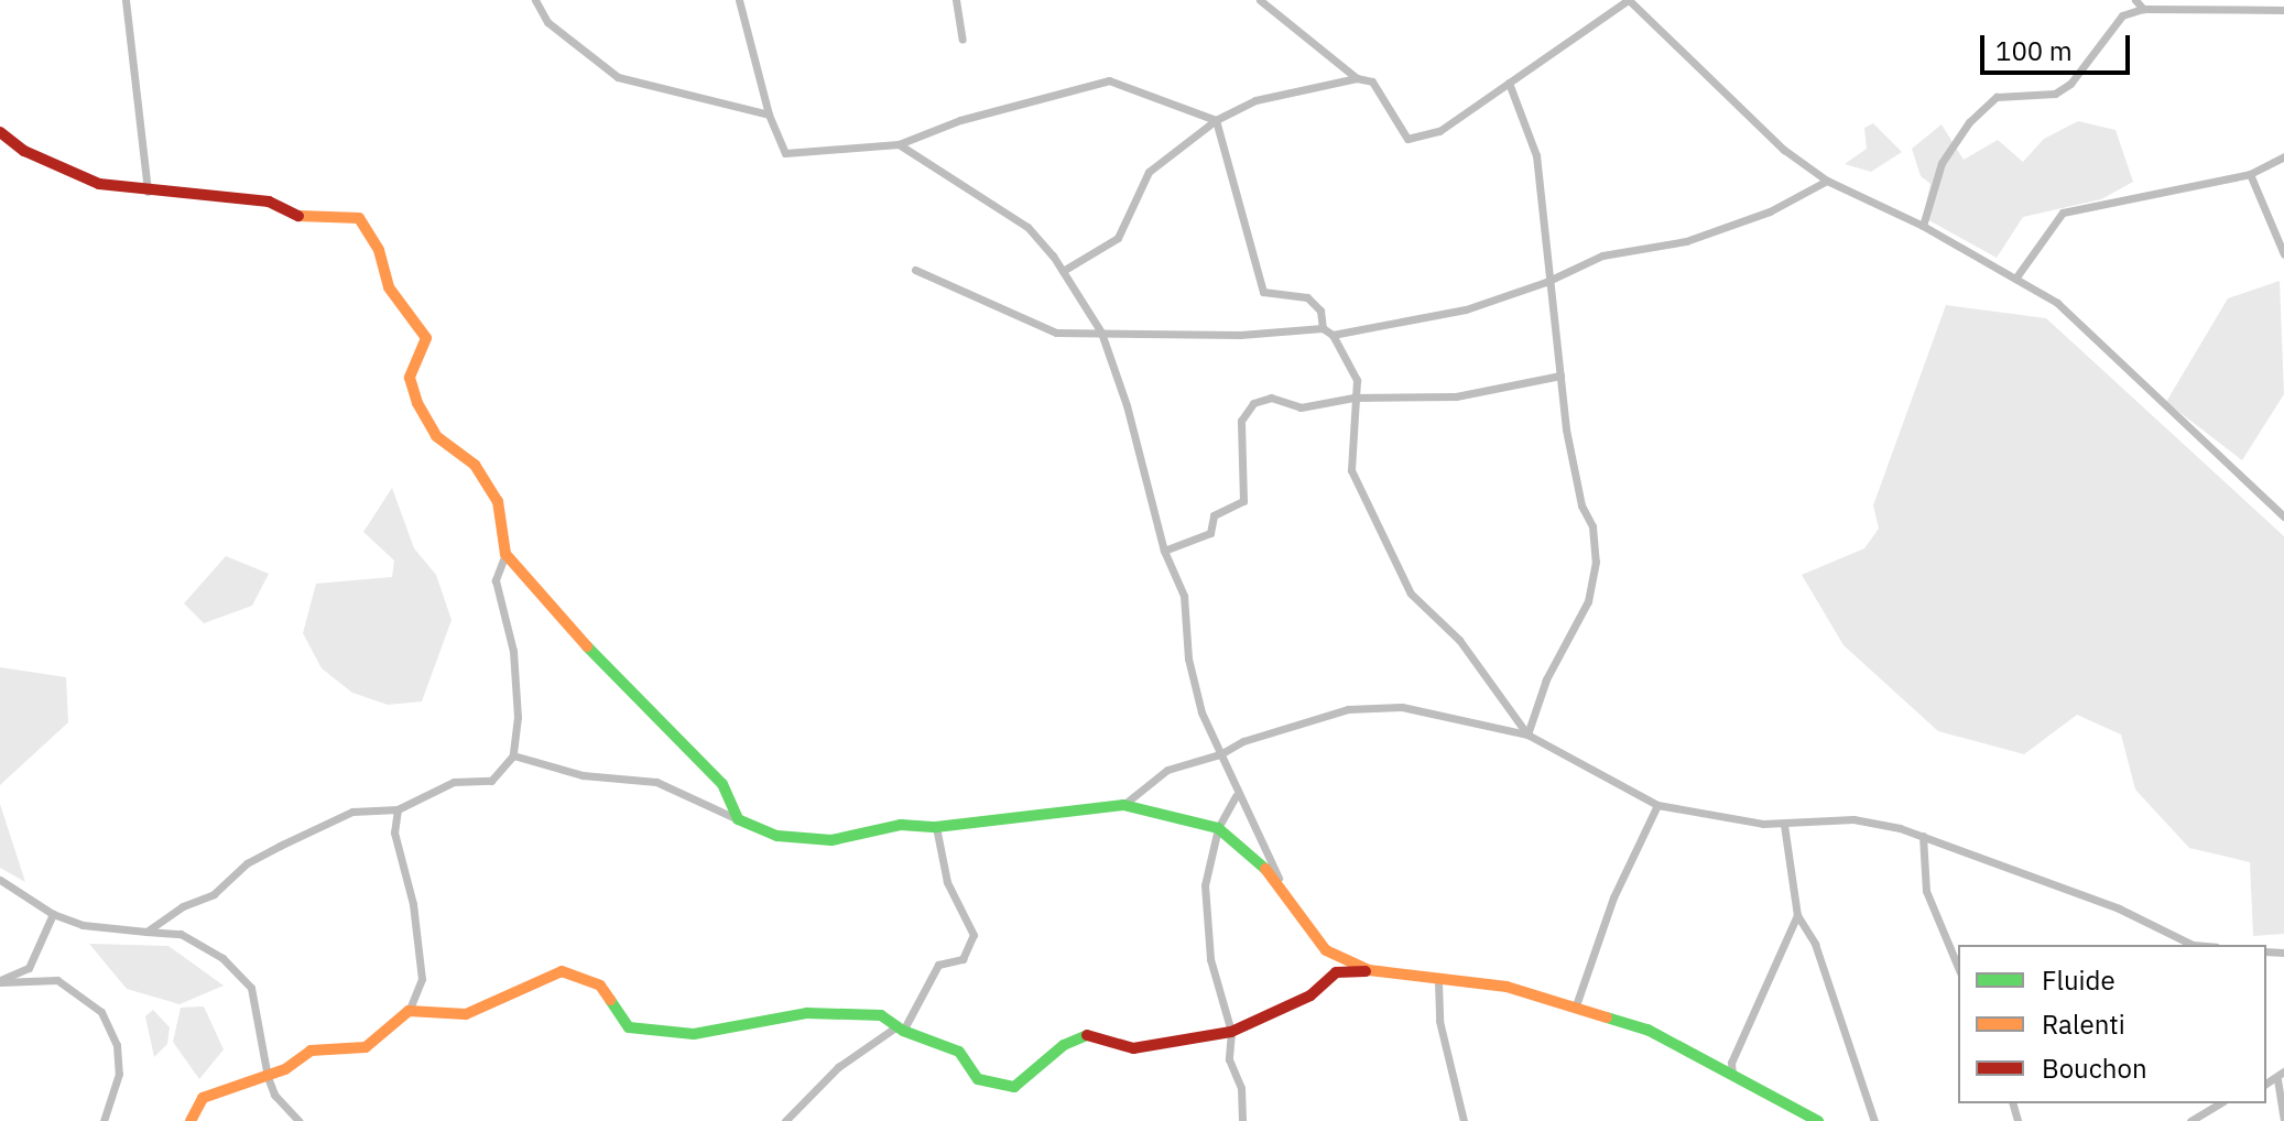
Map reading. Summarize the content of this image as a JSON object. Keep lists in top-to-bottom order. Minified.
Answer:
{"legend":["Fluide","Ralenti","Bouchon"],"scale_bar":"100 m"}
